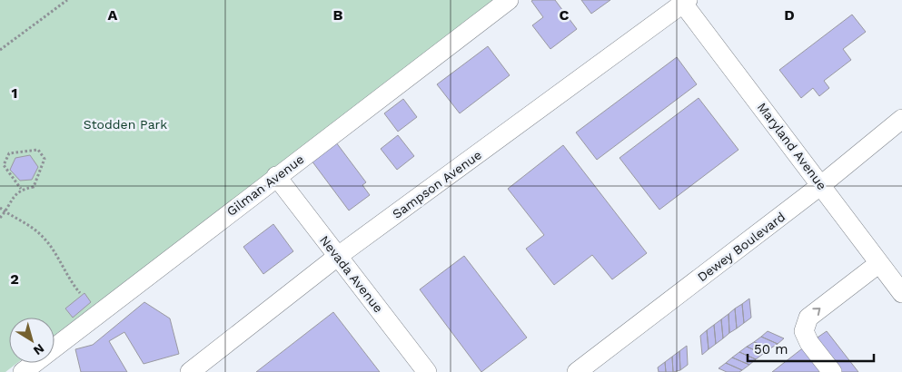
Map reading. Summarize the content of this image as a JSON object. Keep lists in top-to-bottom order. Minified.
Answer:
{"streets":{"street":["Maryland Avenue","Sampson Avenue","Gilman Avenue","Dewey Boulevard","Nevada Avenue"]},"crossings":[["Maryland Avenue","Sampson Avenue"],["Maryland Avenue","Dewey Boulevard"],["Sampson Avenue","Nevada Avenue"],["Gilman Avenue","Nevada Avenue"]],"parks":["Stodden Park"],"scale_bar":"50 m","north":"bottom right","grid":{"columns":["A","B","C","D"],"rows":["1","2"]}}
